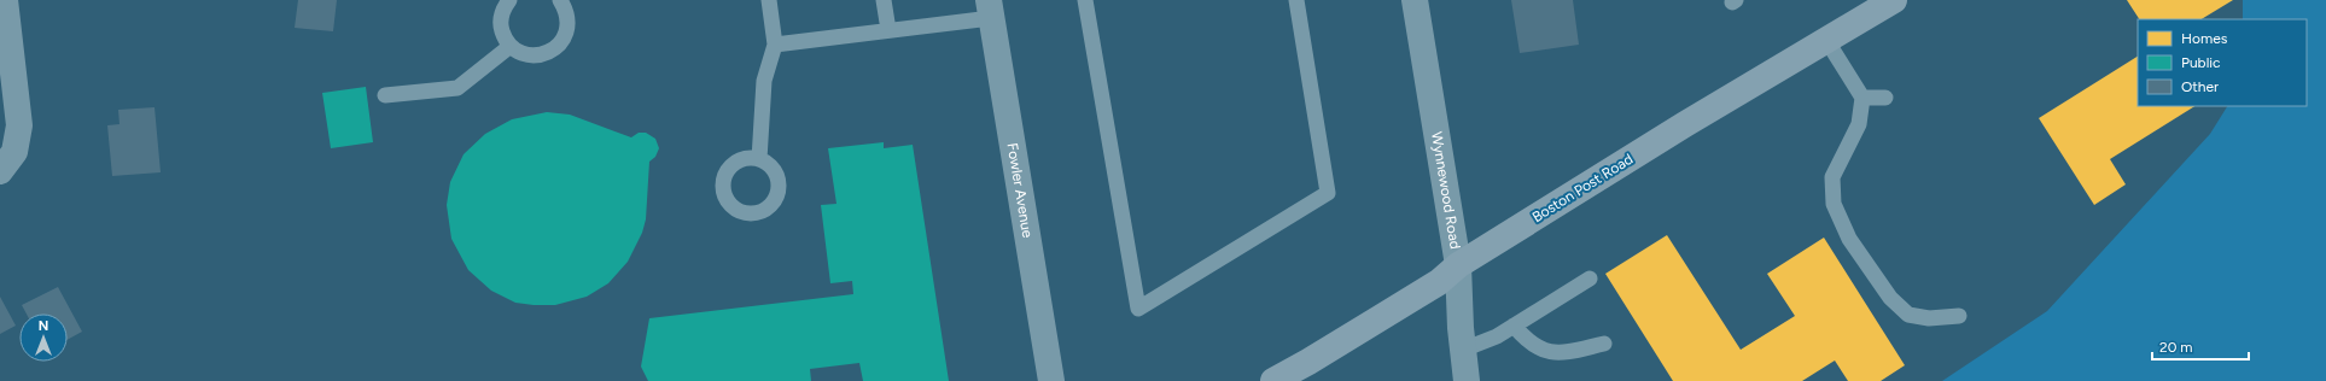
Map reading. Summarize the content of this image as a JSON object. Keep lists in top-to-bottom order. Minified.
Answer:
{"streets":{"main road":["Boston Post Road"],"street":["Fowler Avenue","Wynnewood Road"]},"crossings":[["Boston Post Road","Wynnewood Road"]],"legend":["Homes","Public","Other"],"scale_bar":"20 m","north":"top"}
